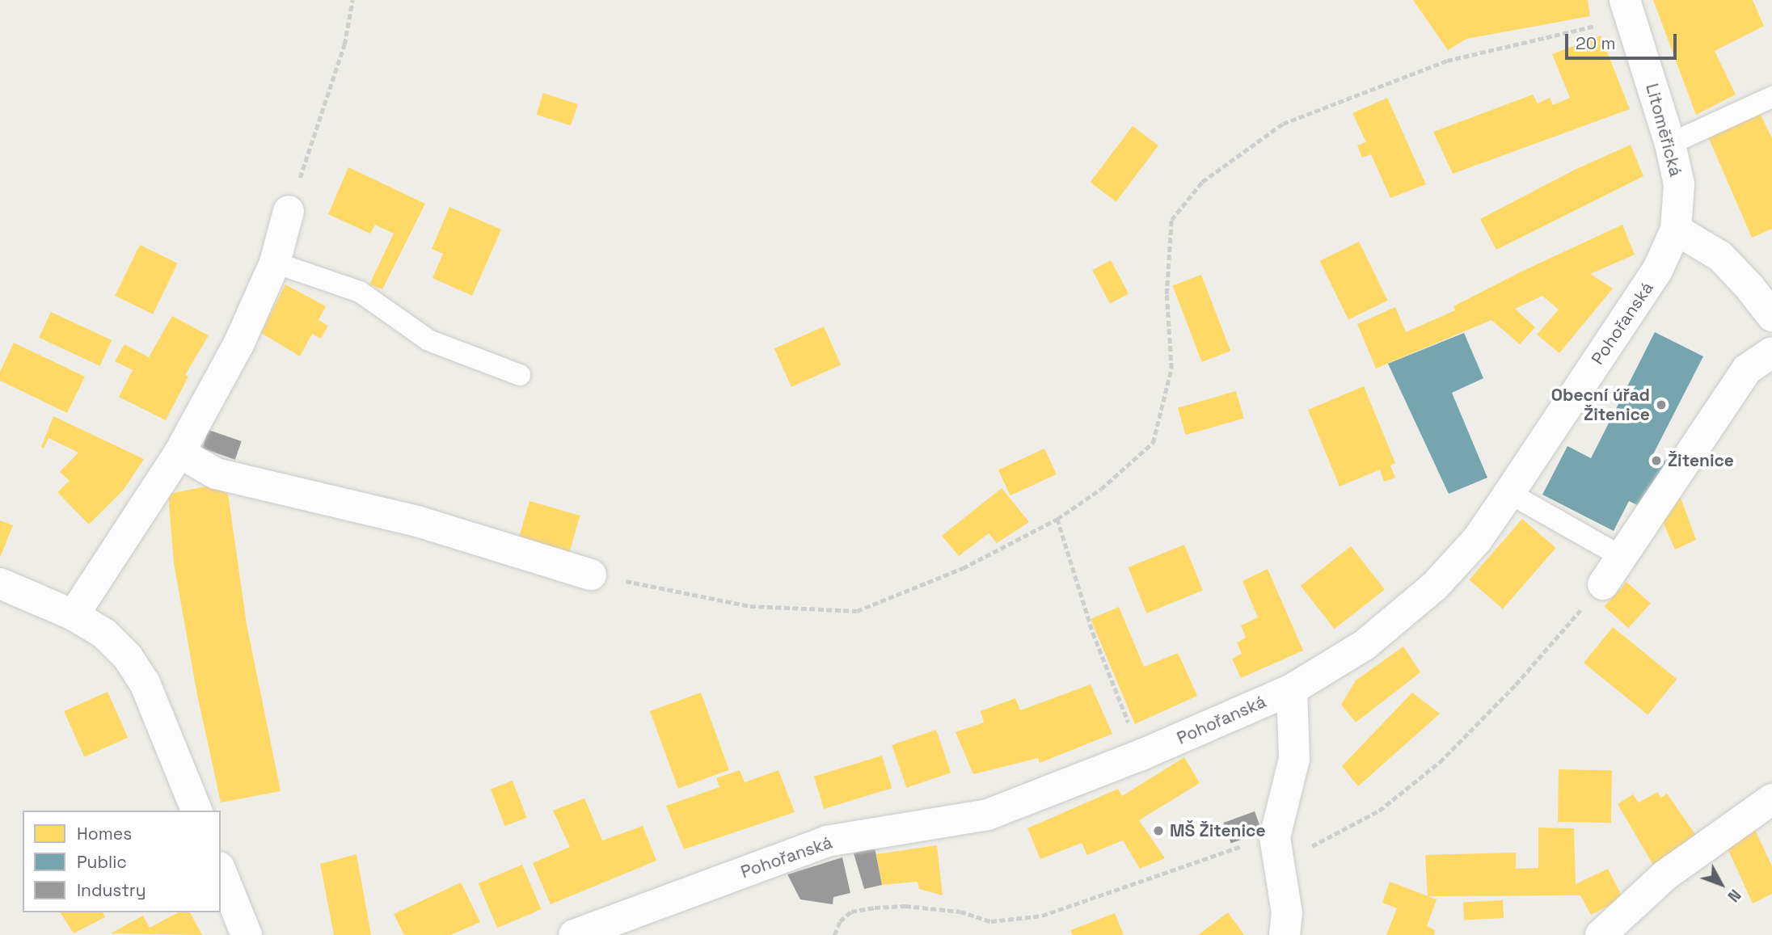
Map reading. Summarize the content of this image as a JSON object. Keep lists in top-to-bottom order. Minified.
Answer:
{"streets":{"street":["Litoměřická","Pohořanská"]},"crossings":[["Litoměřická","Pohořanská"]],"places":["Obecní úřad Žitenice","Žitenice","MŠ Žitenice"],"legend":["Homes","Public","Industry"],"scale_bar":"20 m","north":"bottom right"}
